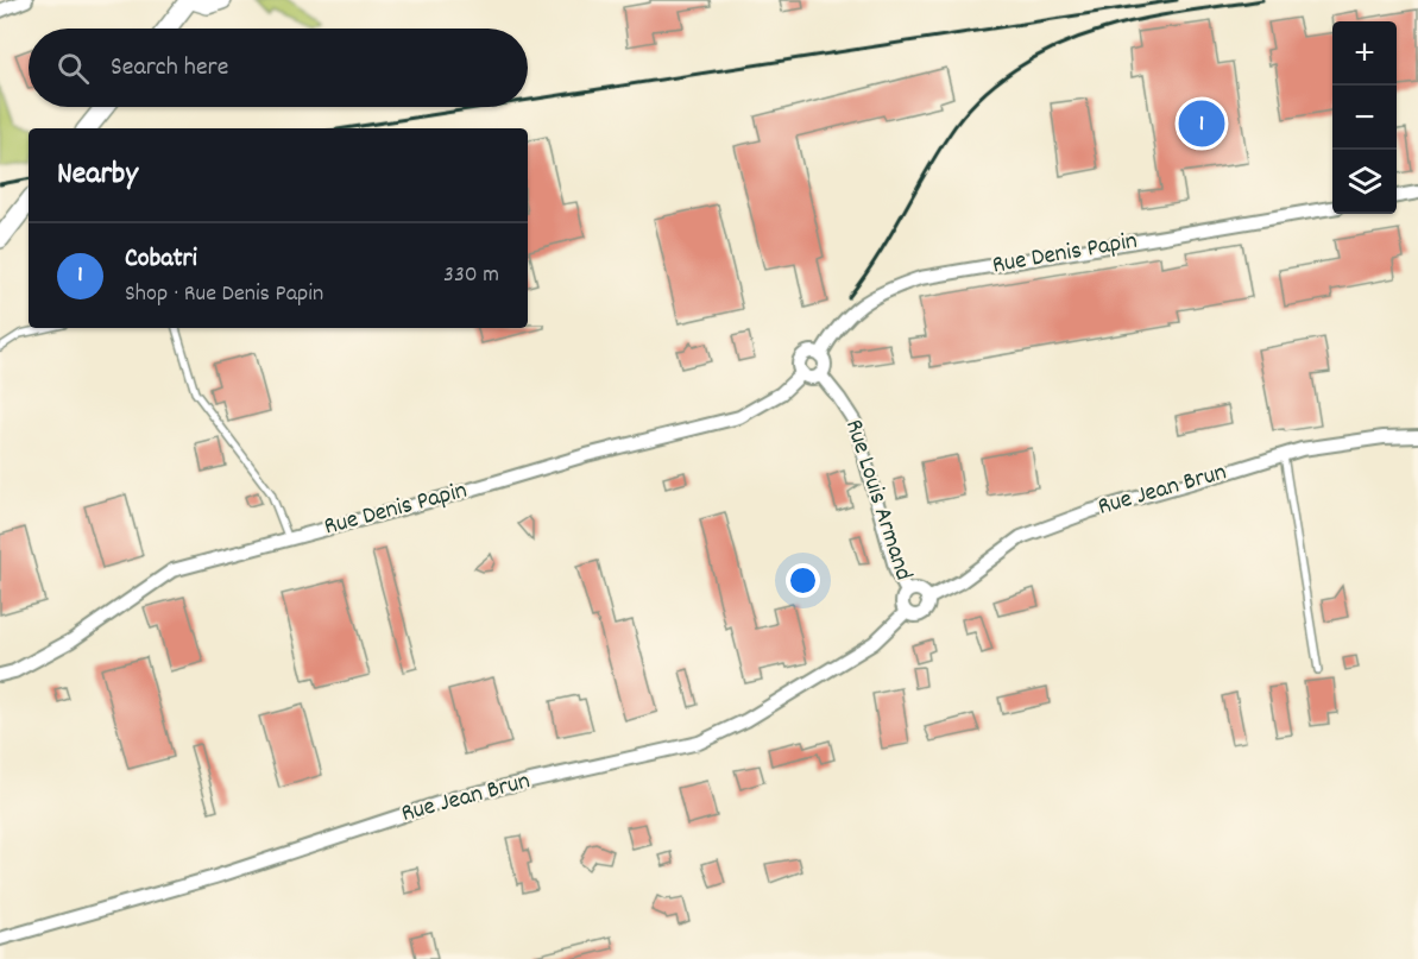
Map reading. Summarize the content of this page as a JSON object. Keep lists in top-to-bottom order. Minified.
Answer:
{"streets":{"street":["Rue Denis Papin","Rue Jean Brun","Rue Louis Armand"]},"crossings":[["Rue Denis Papin","Rue Louis Armand"],["Rue Jean Brun","Rue Louis Armand"]],"page":{"map_buttons":["+","−"],"search":"Search here","pins":"1","heading":"Nearby","list":[{"mark":"1","name":"Cobatri","note":"Shop · Rue Denis Papin","value":"330 m"}]}}
